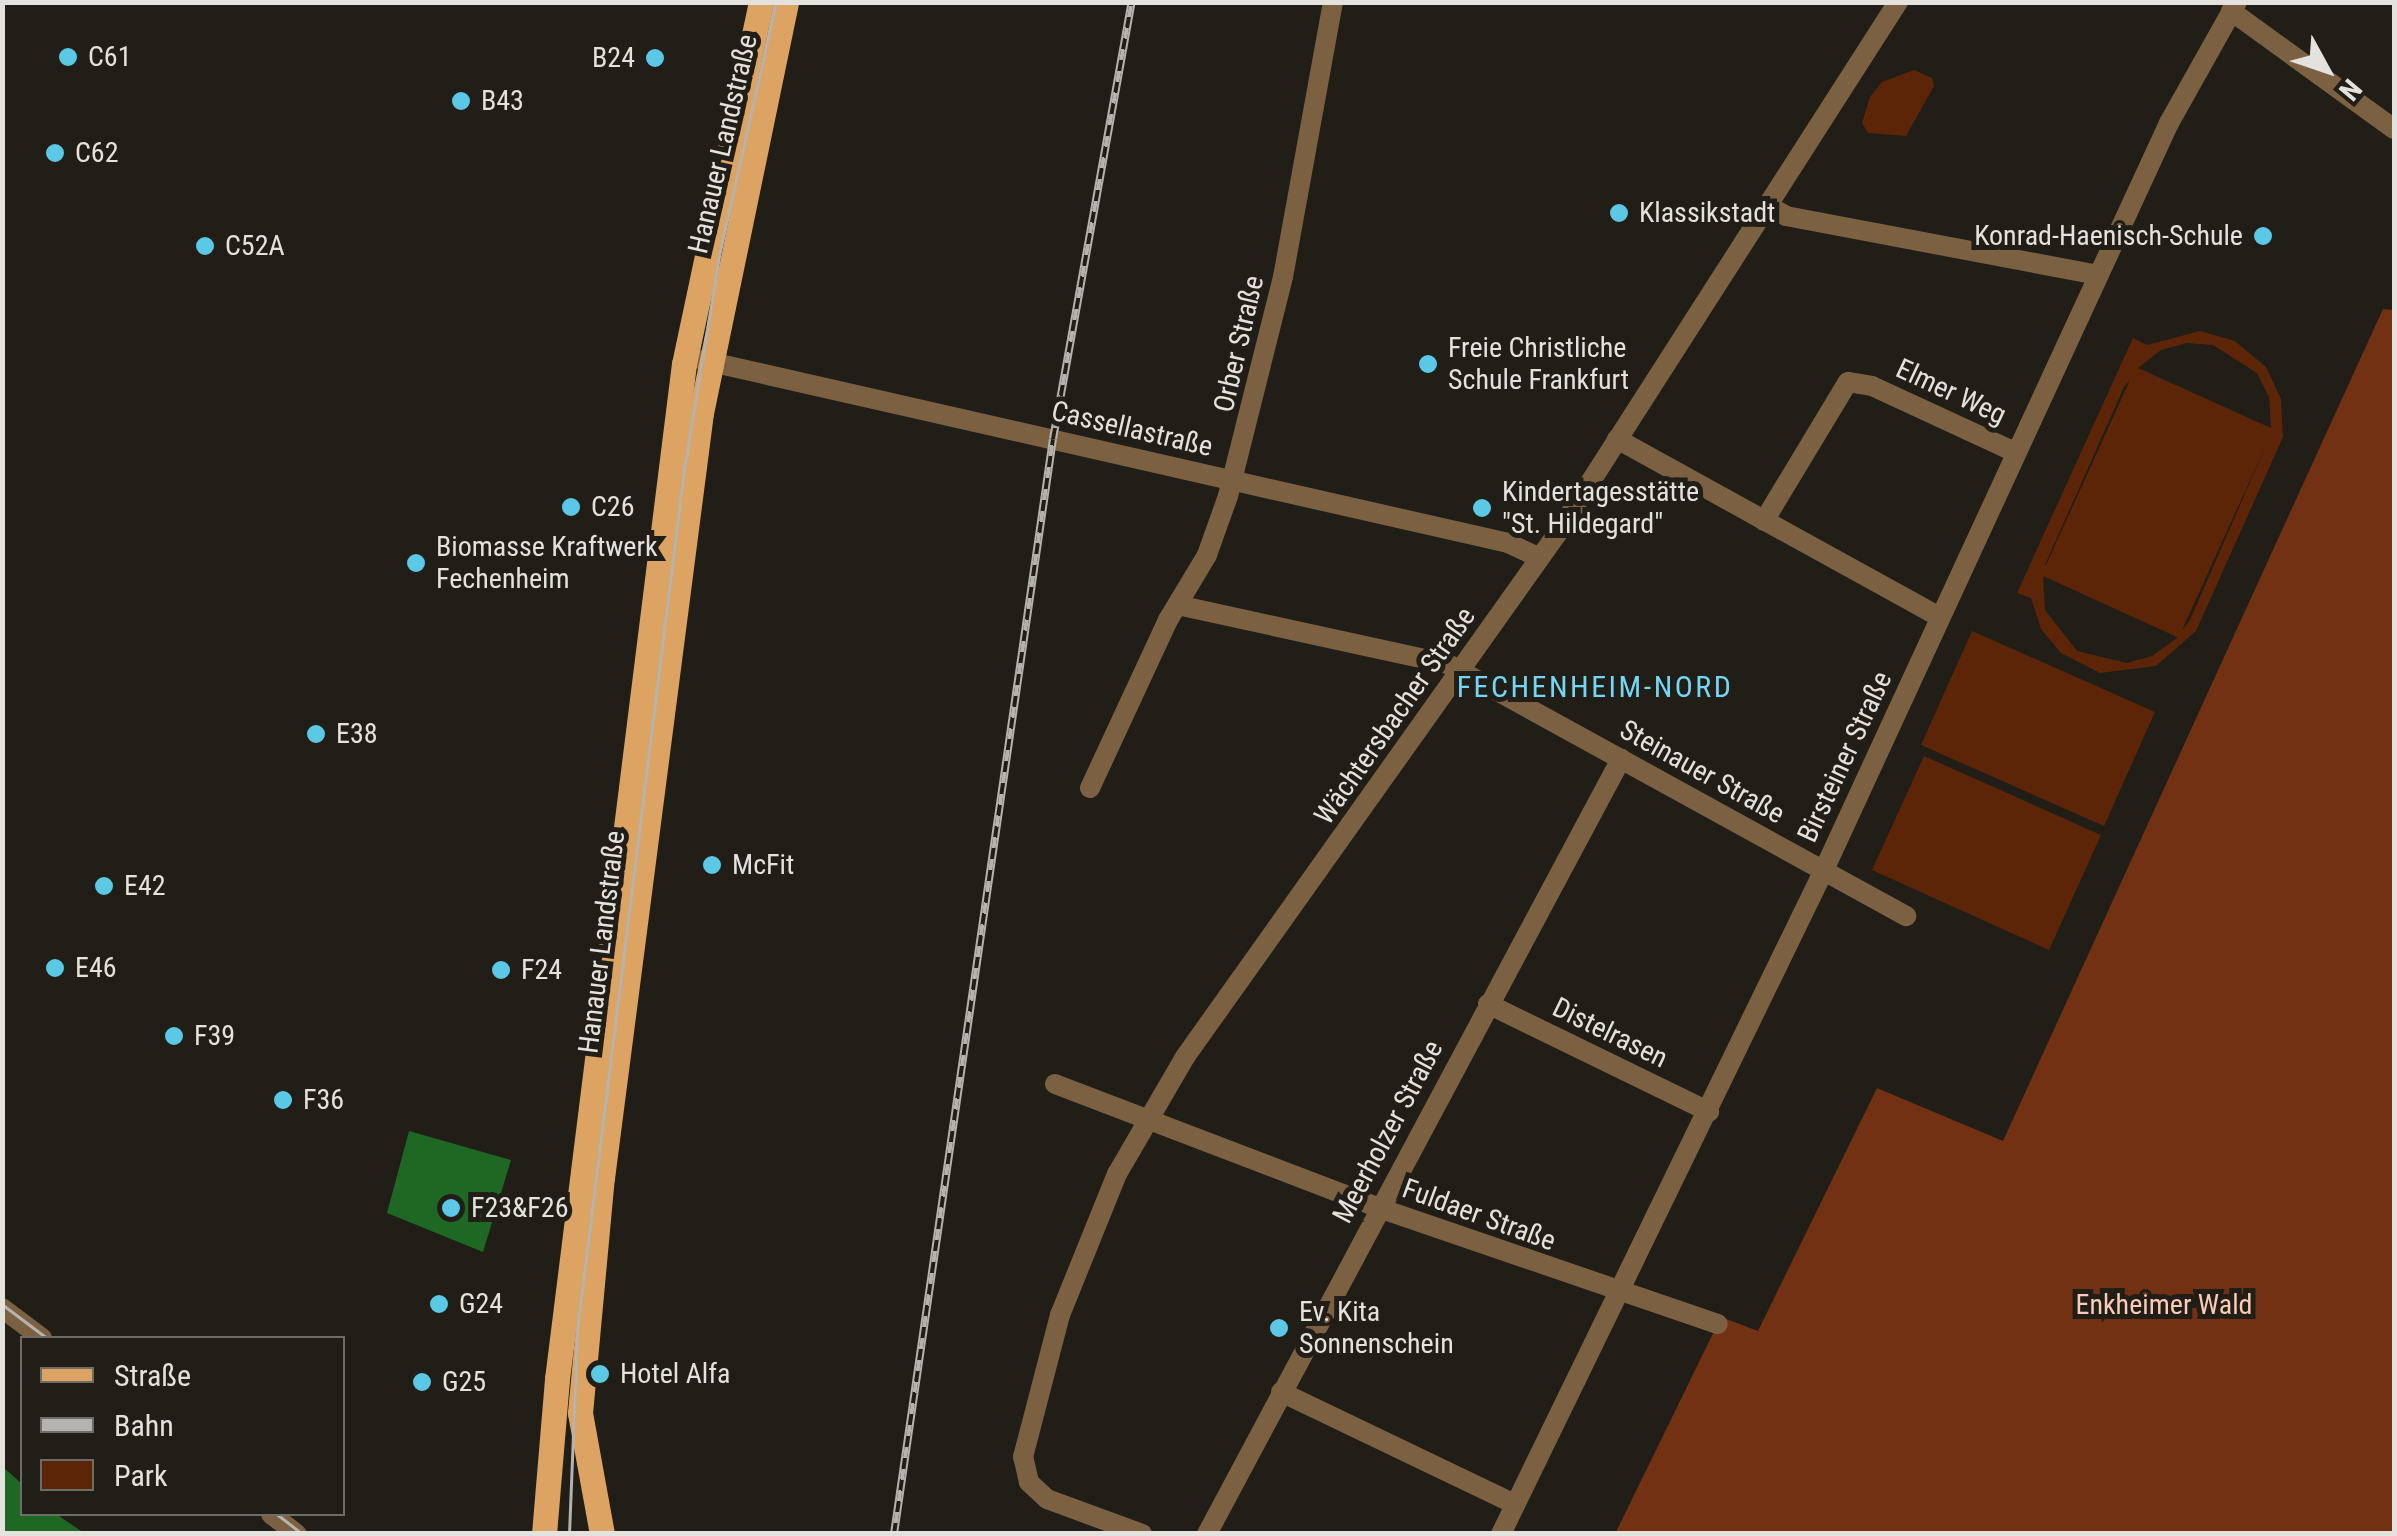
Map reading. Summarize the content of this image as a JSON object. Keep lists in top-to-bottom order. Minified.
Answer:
{"streets":{"main road":["Hanauer Landstraße"],"street":["Orber Straße","Elmer Weg","Cassellastraße","Wächtersbacher Straße","Birsteiner Straße","Steinauer Straße","Distelrasen","Meerholzer Straße","Fuldaer Straße"]},"crossings":[["Hanauer Landstraße","Cassellastraße"],["Orber Straße","Cassellastraße"],["Orber Straße","Steinauer Straße"],["Elmer Weg","Birsteiner Straße"],["Cassellastraße","Wächtersbacher Straße"],["Wächtersbacher Straße","Steinauer Straße"],["Wächtersbacher Straße","Fuldaer Straße"],["Birsteiner Straße","Steinauer Straße"],["Birsteiner Straße","Distelrasen"],["Birsteiner Straße","Fuldaer Straße"],["Steinauer Straße","Meerholzer Straße"],["Distelrasen","Meerholzer Straße"],["Meerholzer Straße","Fuldaer Straße"]],"districts":["FECHENHEIM-NORD"],"parks":["Enkheimer Wald"],"places":["C61","B24","B43","C62","Klassikstadt","Konrad-Haenisch-Schule","C52A","Freie Christliche Schule Frankfurt","C26","Kindertagesstätte \"St. Hildegard\"","Biomasse Kraftwerk Fechenheim","E38","McFit","E42","E46","F24","F39","F36","F23&F26","G24","Ev. Kita Sonnenschein","Hotel Alfa","G25"],"legend":["Straße","Bahn","Park"],"north":"bottom right"}
